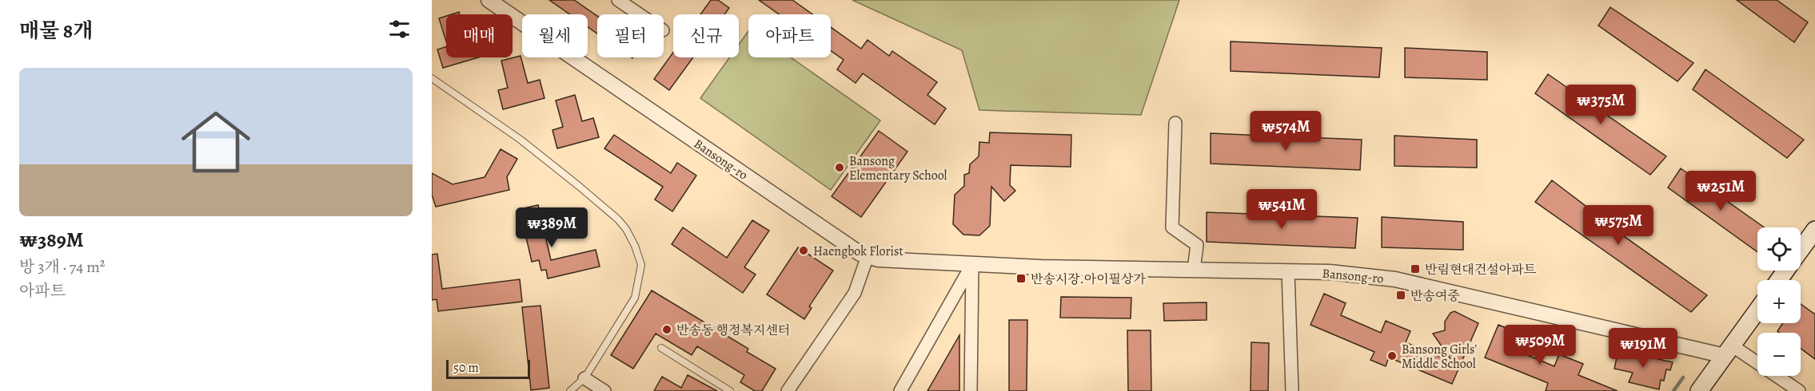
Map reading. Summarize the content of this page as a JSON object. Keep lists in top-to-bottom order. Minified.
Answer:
{"streets":{"street":["Bansong-ro"]},"places":{"other":["Bansong Elementary School","Haengbok Florist","반송동 행정복지센터","Bansong Girls' Middle School"],"transit":["반림현대건설아파트","반송시장.아이필상가","반송여중"]},"scale_bar":"50 m","page":{"heading":"매물 8개","chip":["매매","월세","필터","신규","아파트"],"list":[{"name":"₩389M","note":"방 3개 · 74 m² · 아파트"}],"price":["₩375M","₩574M","₩251M","₩541M","₩575M","₩389M","₩509M","₩191M"],"map_buttons":["+","−"],"scale":"50 m"}}
